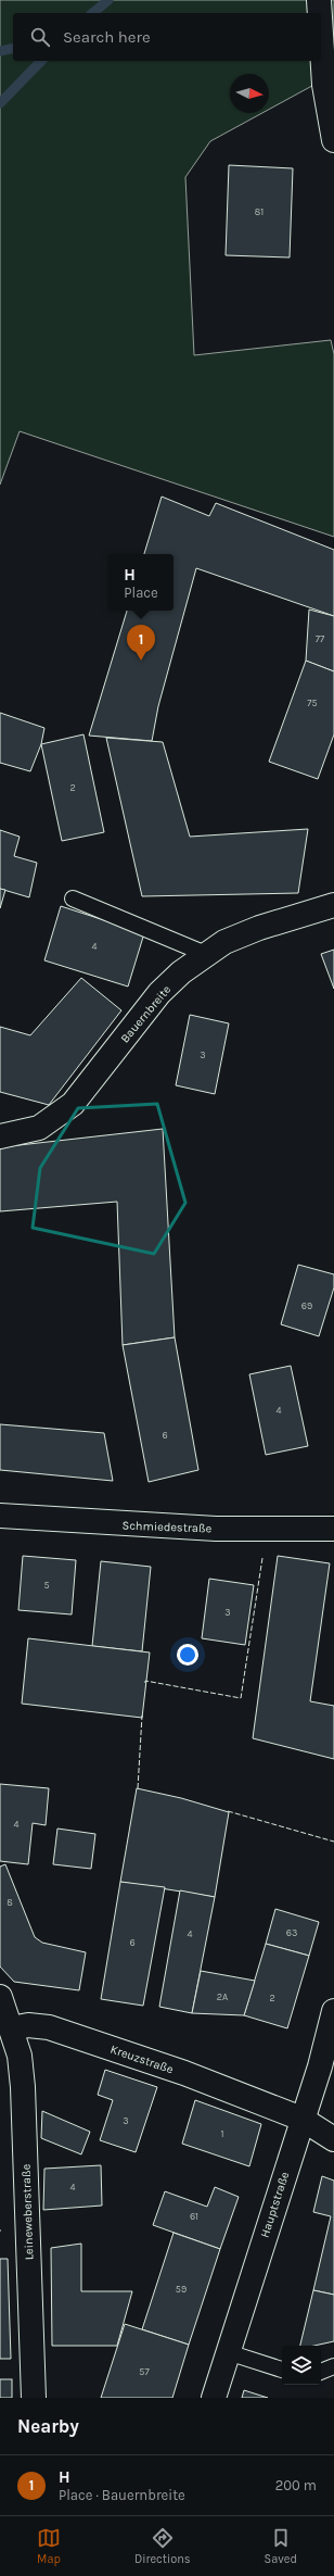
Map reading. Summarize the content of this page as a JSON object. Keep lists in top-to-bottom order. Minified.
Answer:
{"streets":{"street":["Bauernbreite","Schmiedestraße","Kreuzstraße","Hauptstraße","Leineweberstraße"]},"crossings":[["Kreuzstraße","Hauptstraße"],["Kreuzstraße","Leineweberstraße"]],"house_numbers":["81","77","75","2","4","3","69","4","6","5","3","4","8","63","4","6","2A","2","3","1","4","61","59","57"],"north":"right","page":{"search":"Search here","popup":["H","Place"],"pins":"1","heading":"Nearby","list":[{"mark":"1","name":"H","note":"Place · Bauernbreite","value":"200 m"}],"nav":["Map","Directions","Saved"]}}
